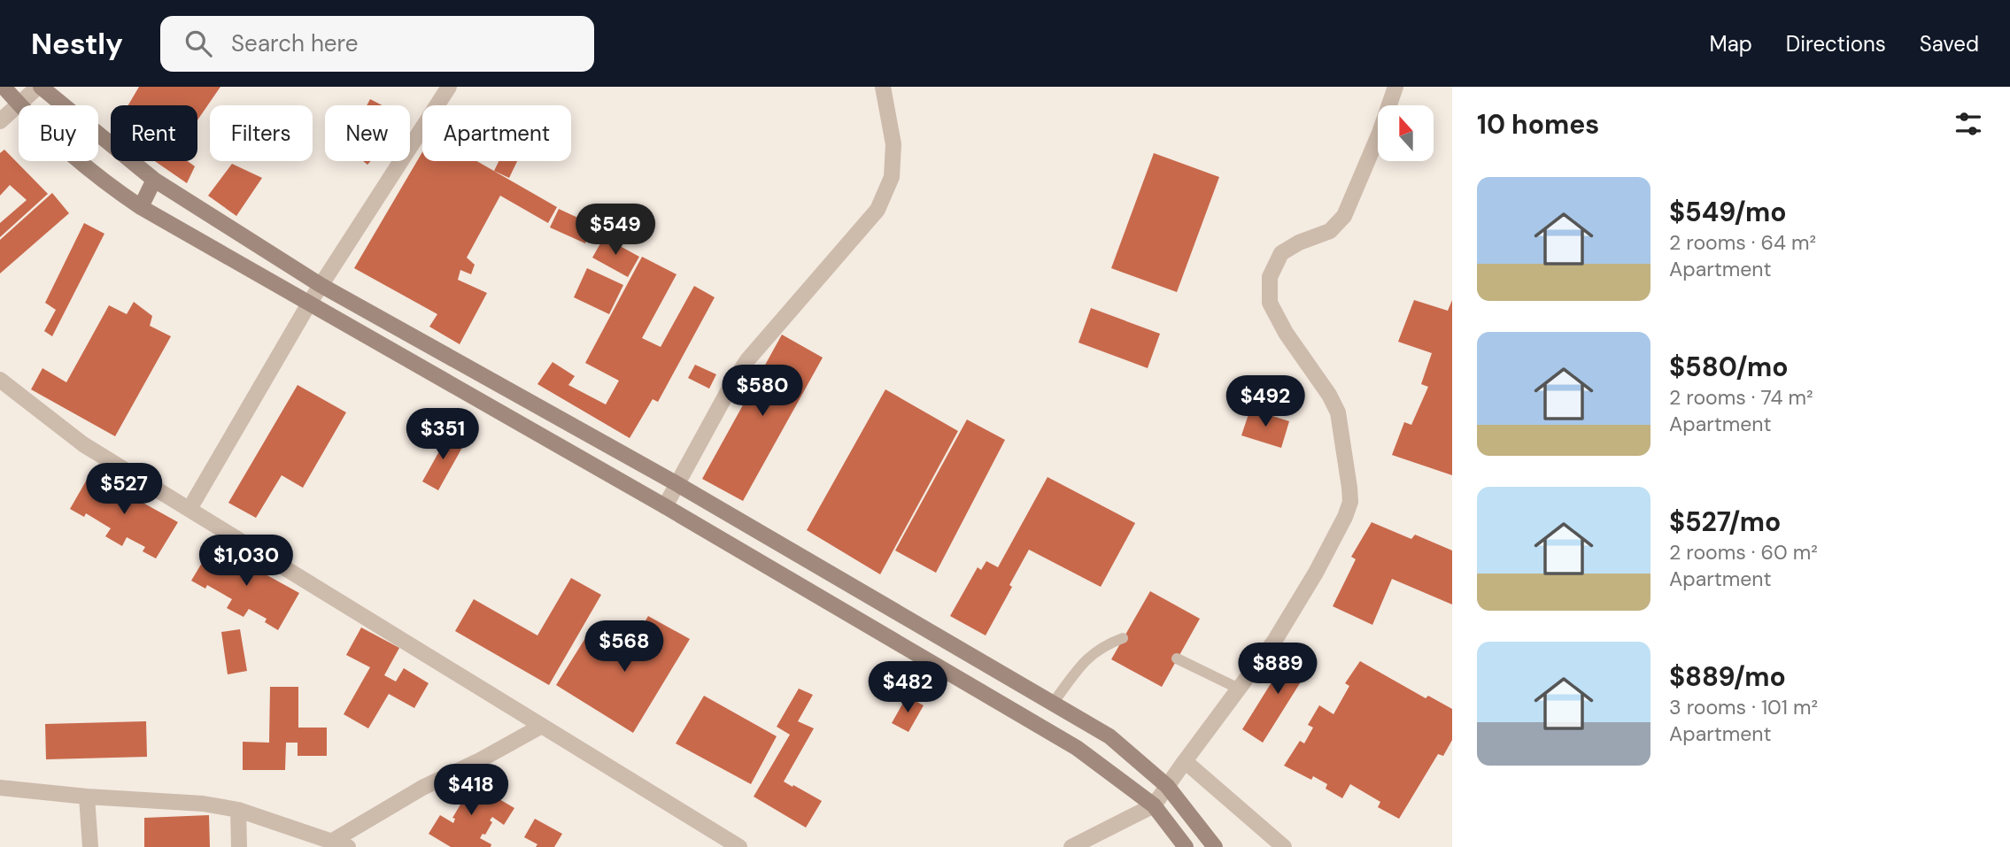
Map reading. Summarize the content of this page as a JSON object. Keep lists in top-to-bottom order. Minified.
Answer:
{"north":"top","page":{"header":"Nestly","search":"Search here","nav":["Map","Directions","Saved"],"heading":"10 homes","chip":["Buy","Rent","Filters","New","Apartment"],"list":[{"name":"$549/mo","note":"2 rooms · 64 m² · Apartment"},{"name":"$580/mo","note":"2 rooms · 74 m² · Apartment"},{"name":"$527/mo","note":"2 rooms · 60 m² · Apartment"},{"name":"$889/mo","note":"3 rooms · 101 m² · Apartment"}],"price":["$549","$580","$492","$351","$527","$1,030","$568","$889","$482","$418"]}}
